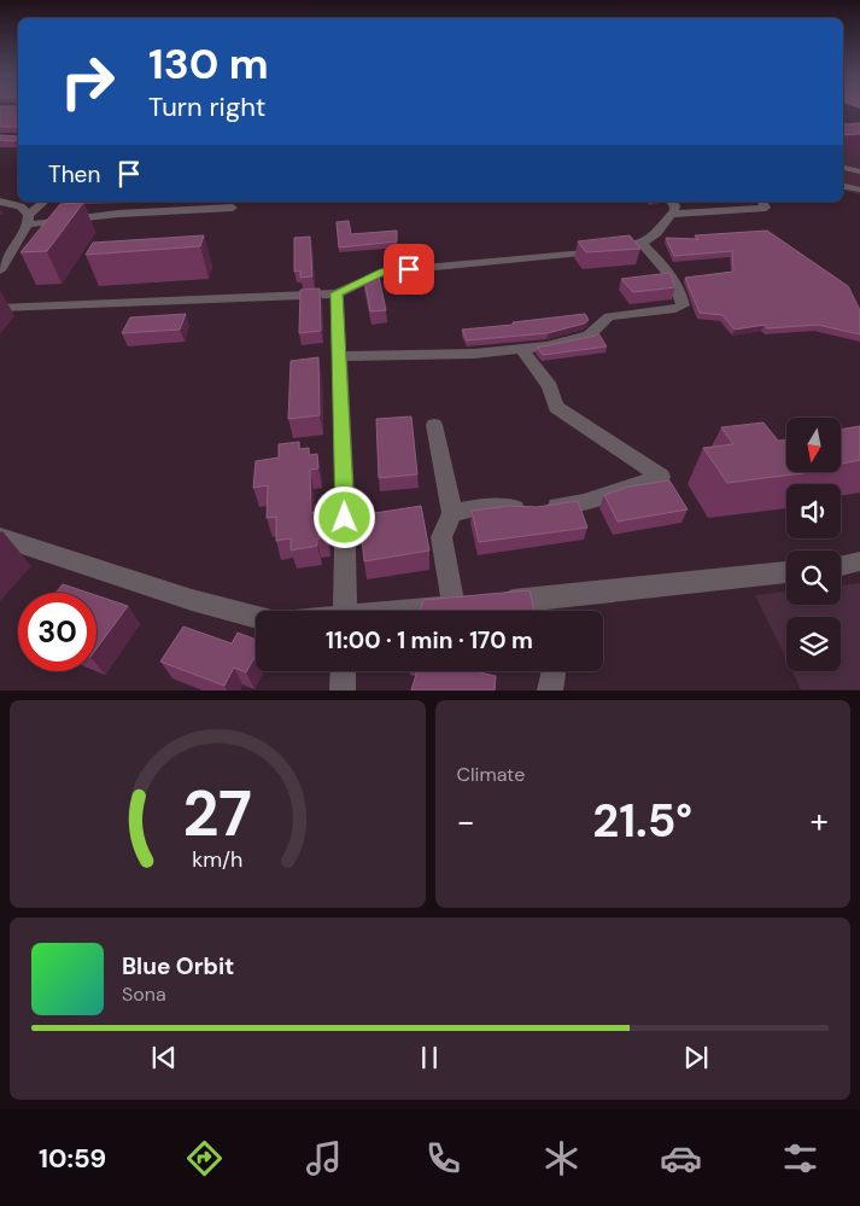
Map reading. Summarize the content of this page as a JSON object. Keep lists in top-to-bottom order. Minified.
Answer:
{"north":"bottom","page":{"turn":["130 m","Turn right"],"then":"Then","limit":"30","trip":"11:00 · 1 min · 170 m","tile":"Climate","heat":["−","21.5°","+"],"song":["Blue Orbit","Sona"],"tabs":"10:59","gauge":["27","km/h"]}}
